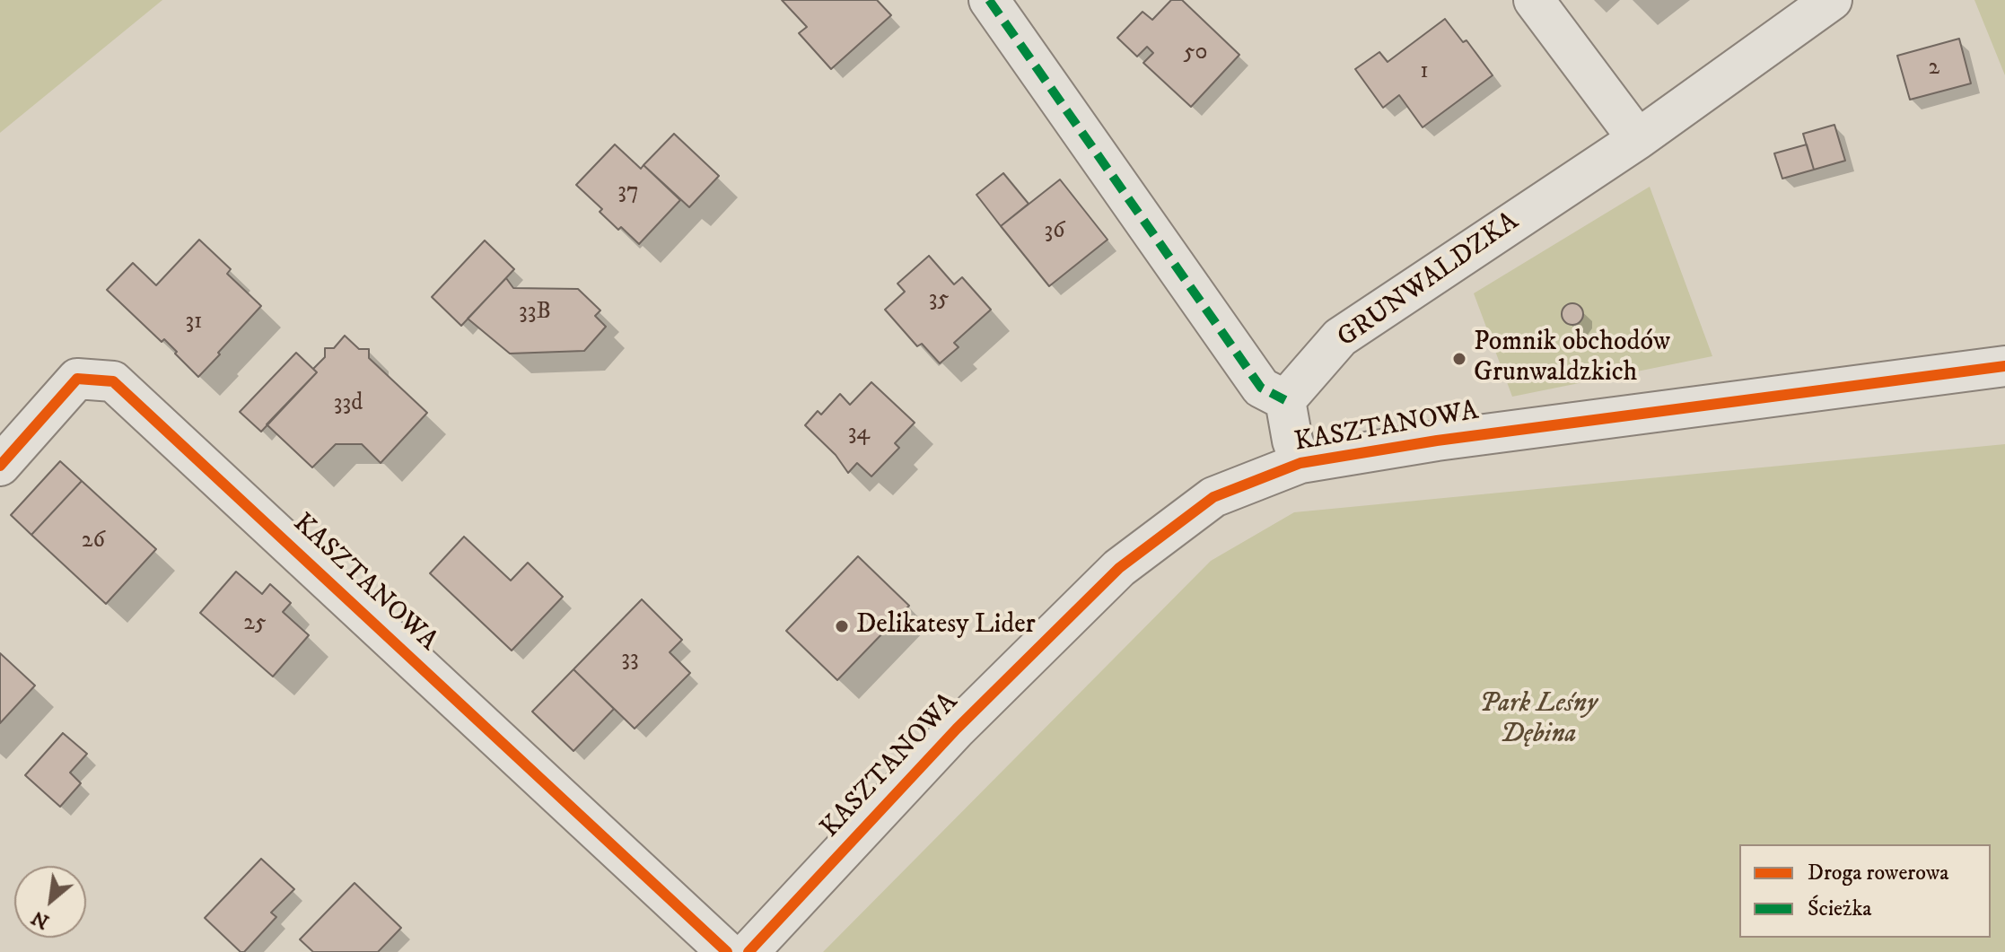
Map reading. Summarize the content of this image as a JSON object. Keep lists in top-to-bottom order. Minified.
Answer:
{"streets":{"street":["GRUNWALDZKA","KASZTANOWA"]},"crossings":[["GRUNWALDZKA","KASZTANOWA"]],"parks":["Park Leśny Dębina"],"places":["Pomnik obchodów Grunwaldzkich","Delikatesy Lider"],"house_numbers":["50","2","1","37","36","35","33B","31","33d","34","26","25","33"],"legend":["Droga rowerowa","Ścieżka"],"north":"bottom left"}
